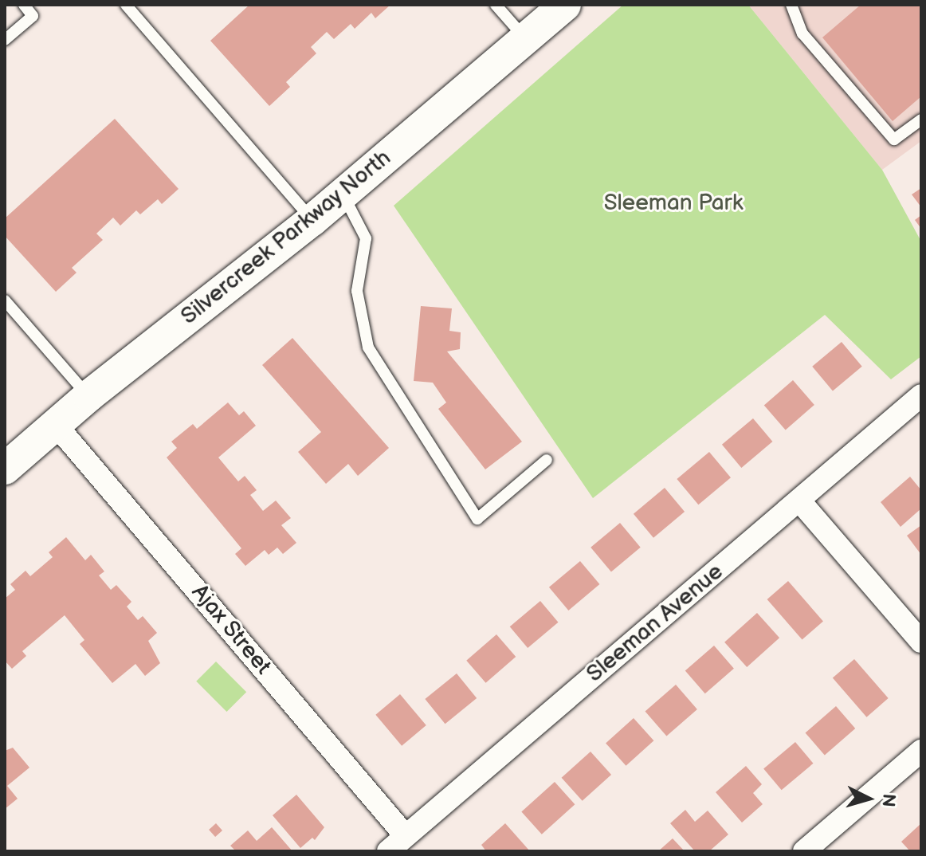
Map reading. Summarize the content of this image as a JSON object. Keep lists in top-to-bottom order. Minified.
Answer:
{"streets":{"main road":["Silvercreek Parkway North"],"street":["Sleeman Avenue","Ajax Street"]},"crossings":[["Silvercreek Parkway North","Ajax Street"],["Sleeman Avenue","Ajax Street"]],"parks":["Sleeman Park"],"north":"right"}
